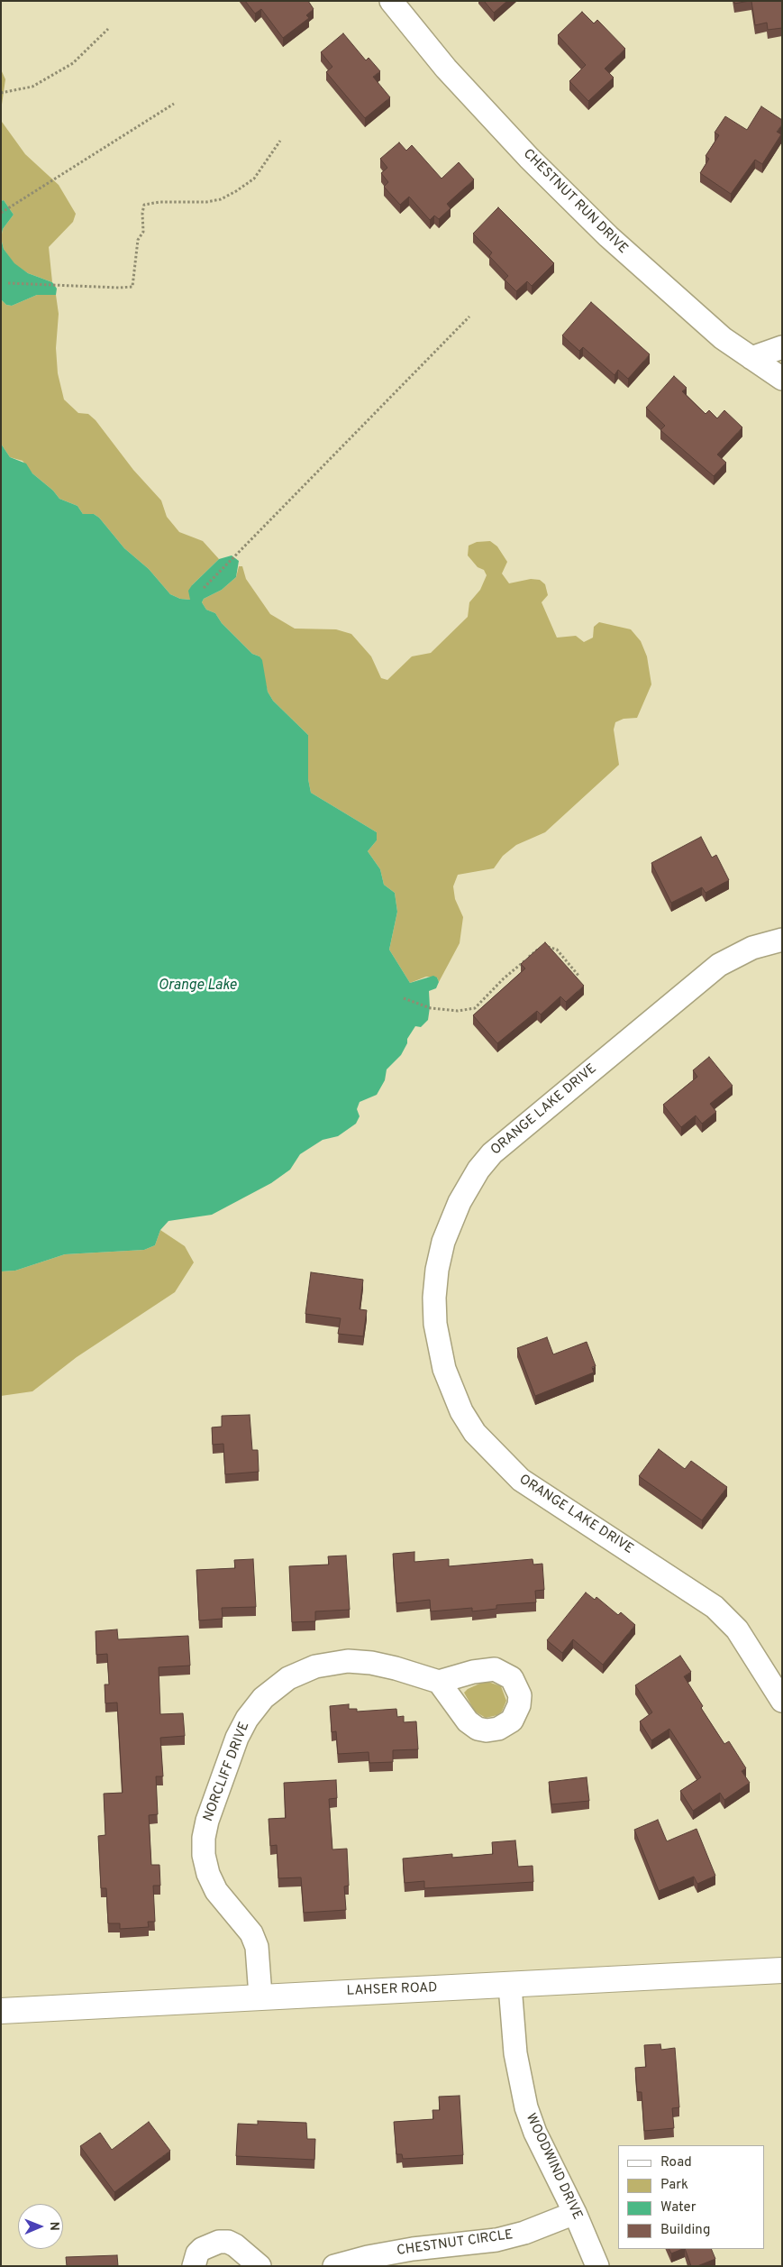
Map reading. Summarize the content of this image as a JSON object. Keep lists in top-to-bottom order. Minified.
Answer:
{"streets":{"street":["CHESTNUT RUN DRIVE","ORANGE LAKE DRIVE","NORCLIFF DRIVE","LAHSER ROAD","WOODWIND DRIVE","CHESTNUT CIRCLE"]},"crossings":[["NORCLIFF DRIVE","LAHSER ROAD"],["LAHSER ROAD","WOODWIND DRIVE"],["WOODWIND DRIVE","CHESTNUT CIRCLE"]],"water":["Orange Lake"],"legend":["Road","Park","Water","Building"],"north":"right"}
